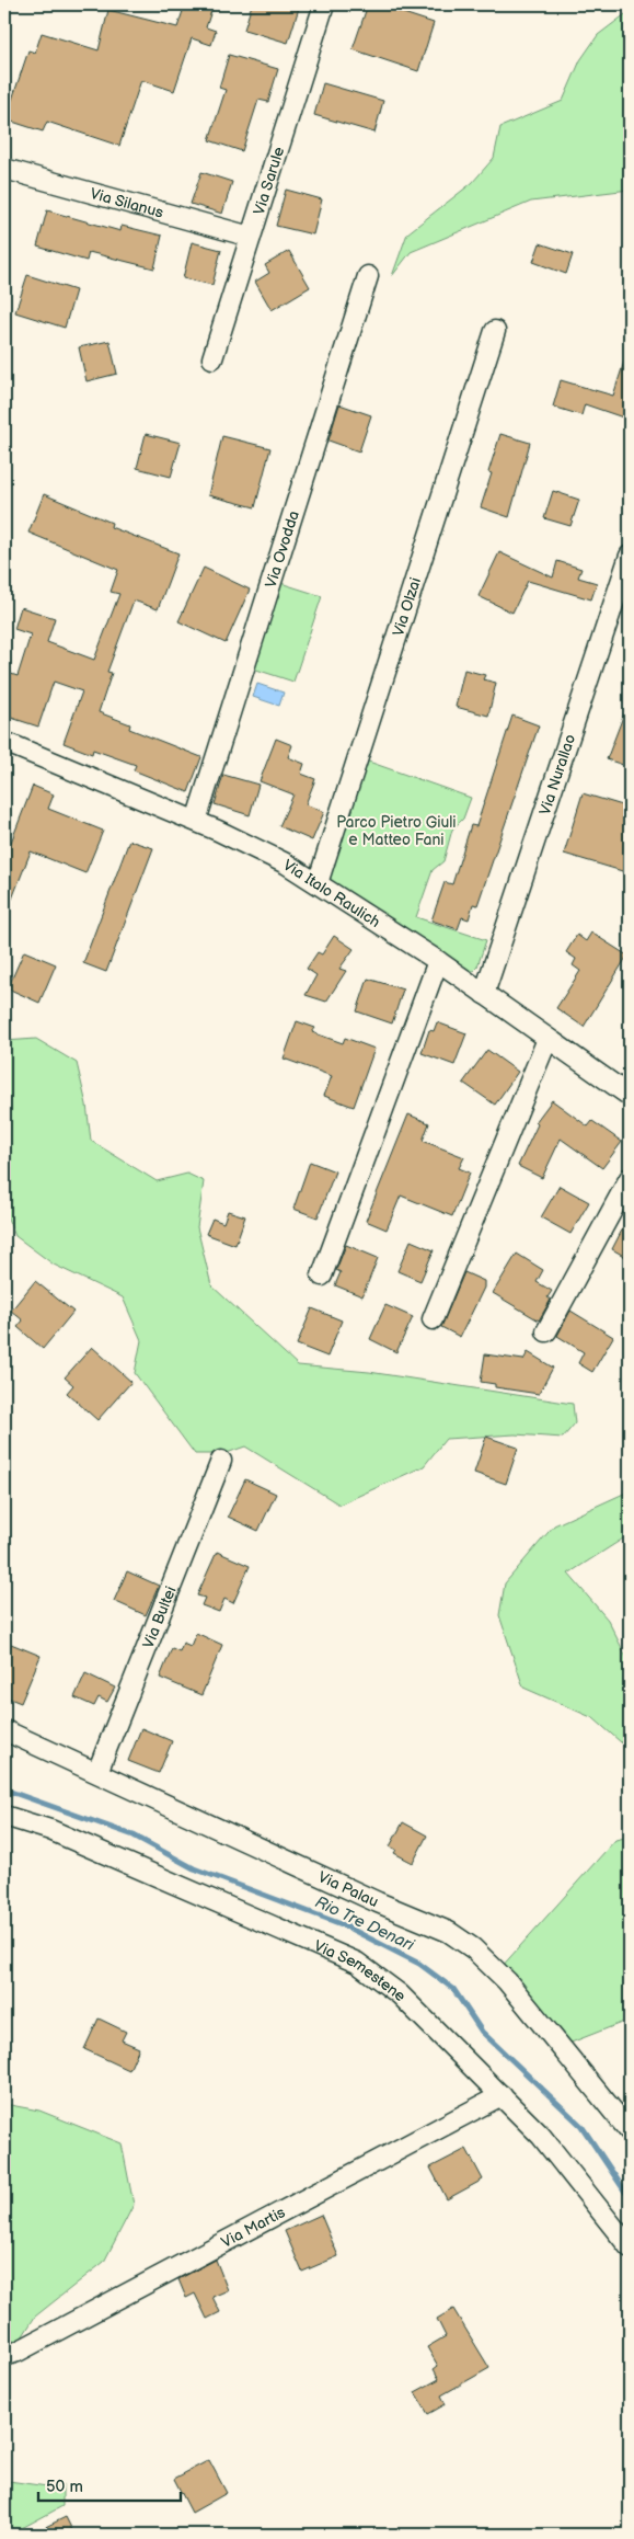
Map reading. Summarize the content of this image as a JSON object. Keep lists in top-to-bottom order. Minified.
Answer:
{"streets":{"street":["Via Sarule","Via Silanus","Via Ovodda","Via Olzai","Via Nurallao","Via Italo Raulich","Via Bultei","Via Palau","Via Semestene","Via Martis"]},"crossings":[["Via Sarule","Via Silanus"],["Via Ovodda","Via Italo Raulich"],["Via Olzai","Via Italo Raulich"],["Via Nurallao","Via Italo Raulich"],["Via Bultei","Via Palau"],["Via Semestene","Via Martis"]],"water":["Rio Tre Denari"],"parks":["Parco Pietro Giuli e Matteo Fani"],"scale_bar":"50 m"}
